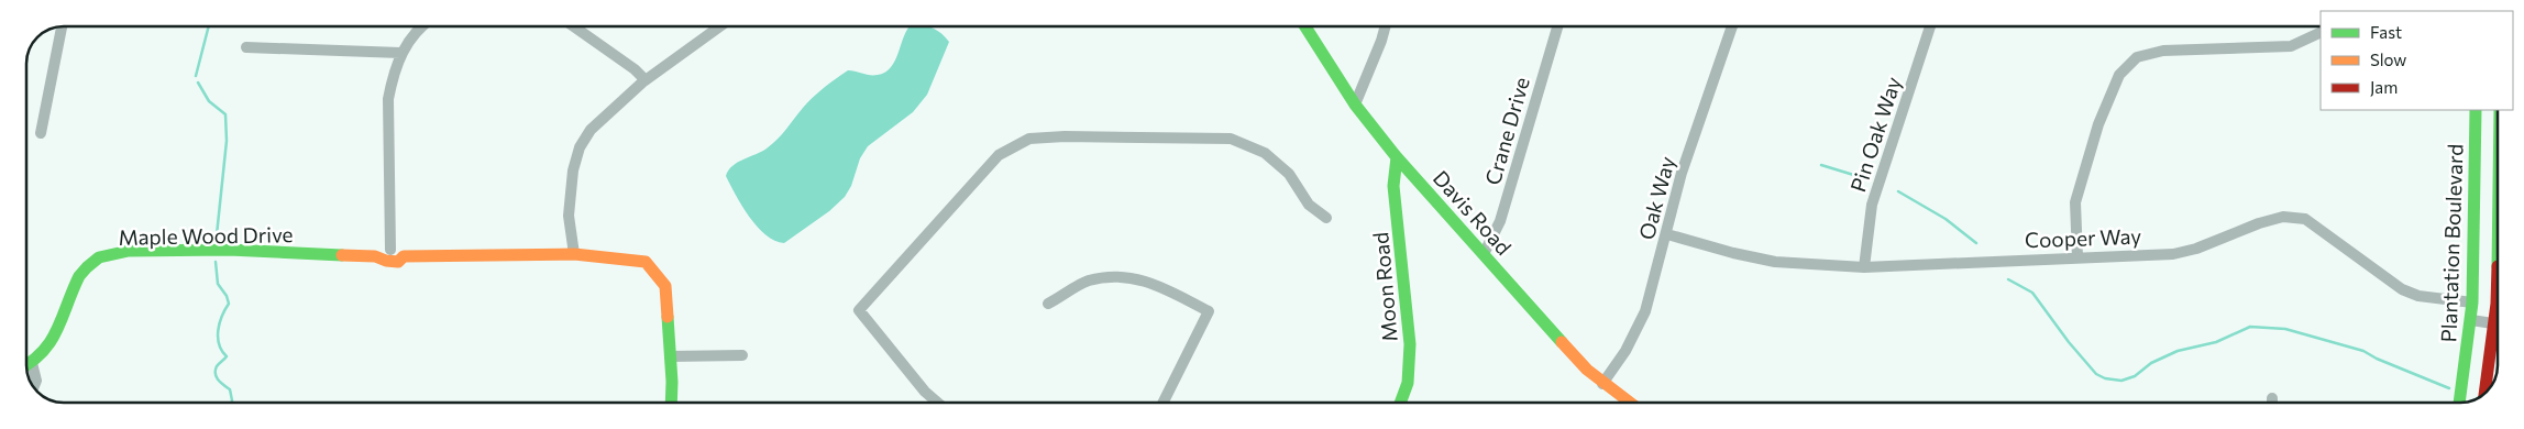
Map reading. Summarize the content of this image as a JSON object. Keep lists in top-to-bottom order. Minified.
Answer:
{"streets":{"street":["Crane Drive","Pin Oak Way","Oak Way","Davis Road","Maple Wood Drive","Cooper Way","Plantation Boulevard","Moon Road"]},"crossings":[["Crane Drive","Davis Road"],["Pin Oak Way","Cooper Way"],["Oak Way","Davis Road"],["Oak Way","Cooper Way"],["Davis Road","Moon Road"],["Cooper Way","Plantation Boulevard"]],"legend":["Fast","Slow","Jam"]}
